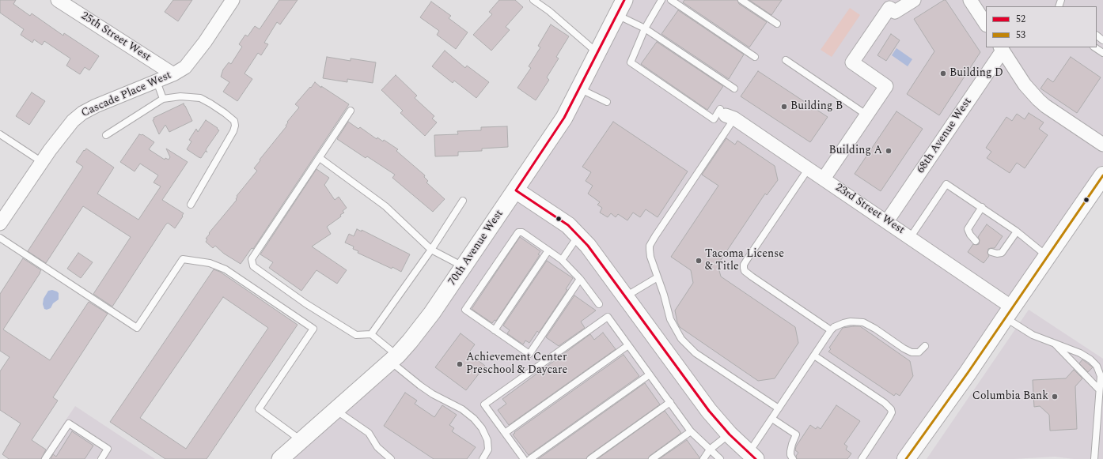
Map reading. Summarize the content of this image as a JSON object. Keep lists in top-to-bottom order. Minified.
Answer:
{"streets":{"street":["25th Street West","Cascade Place West","68th Avenue West","23rd Street West","70th Avenue West"]},"crossings":[["25th Street West","Cascade Place West"],["68th Avenue West","23rd Street West"]],"places":["Building D","Building B","Building A","Tacoma License & Title","Achievement Center Preschool & Daycare","Columbia Bank"],"lines":["transit line 52","transit line 53"],"legend":["52","53"]}
